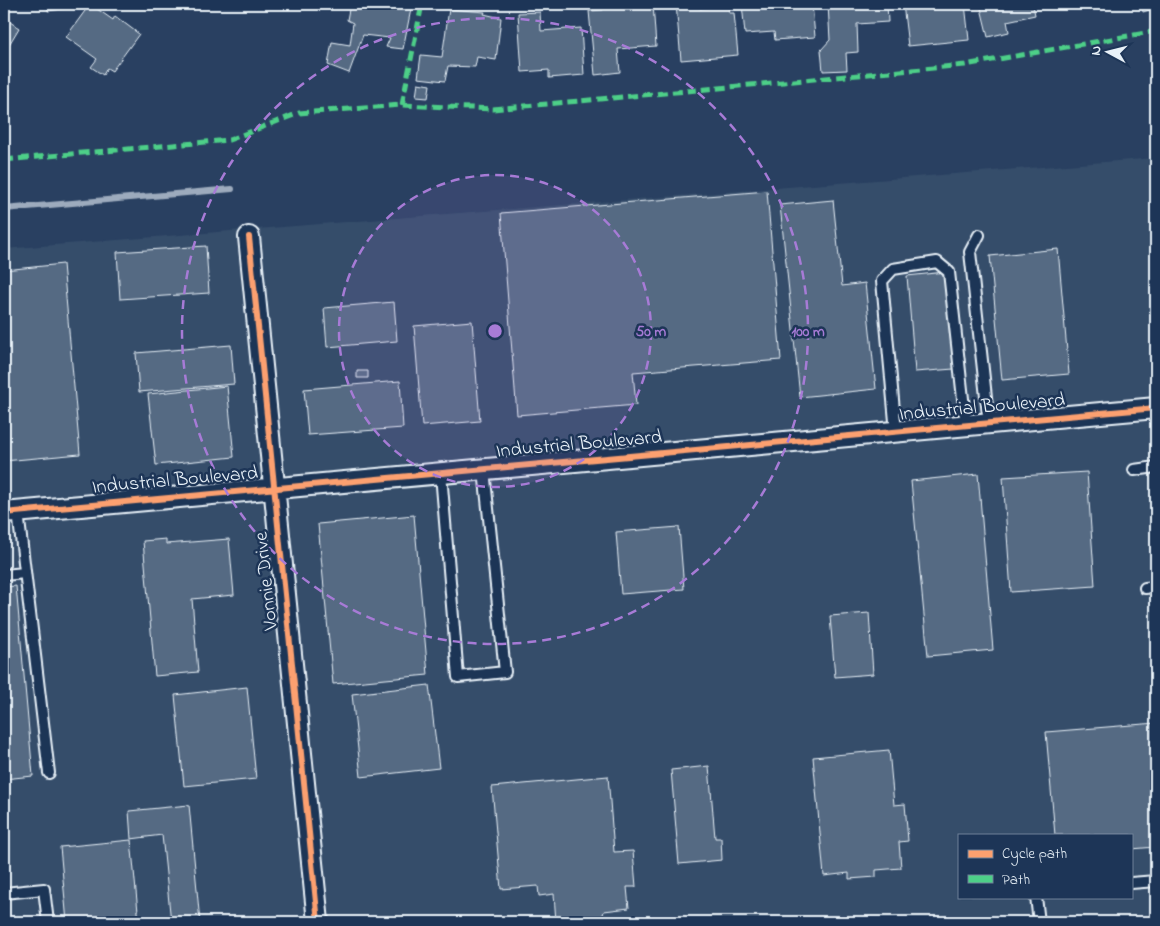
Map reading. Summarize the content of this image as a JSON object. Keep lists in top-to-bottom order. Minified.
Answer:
{"streets":{"street":["Industrial Boulevard","Vonnie Drive"]},"crossings":[["Industrial Boulevard","Vonnie Drive"]],"legend":["Cycle path","Path"],"north":"left","rings":["50 m","100 m"]}
